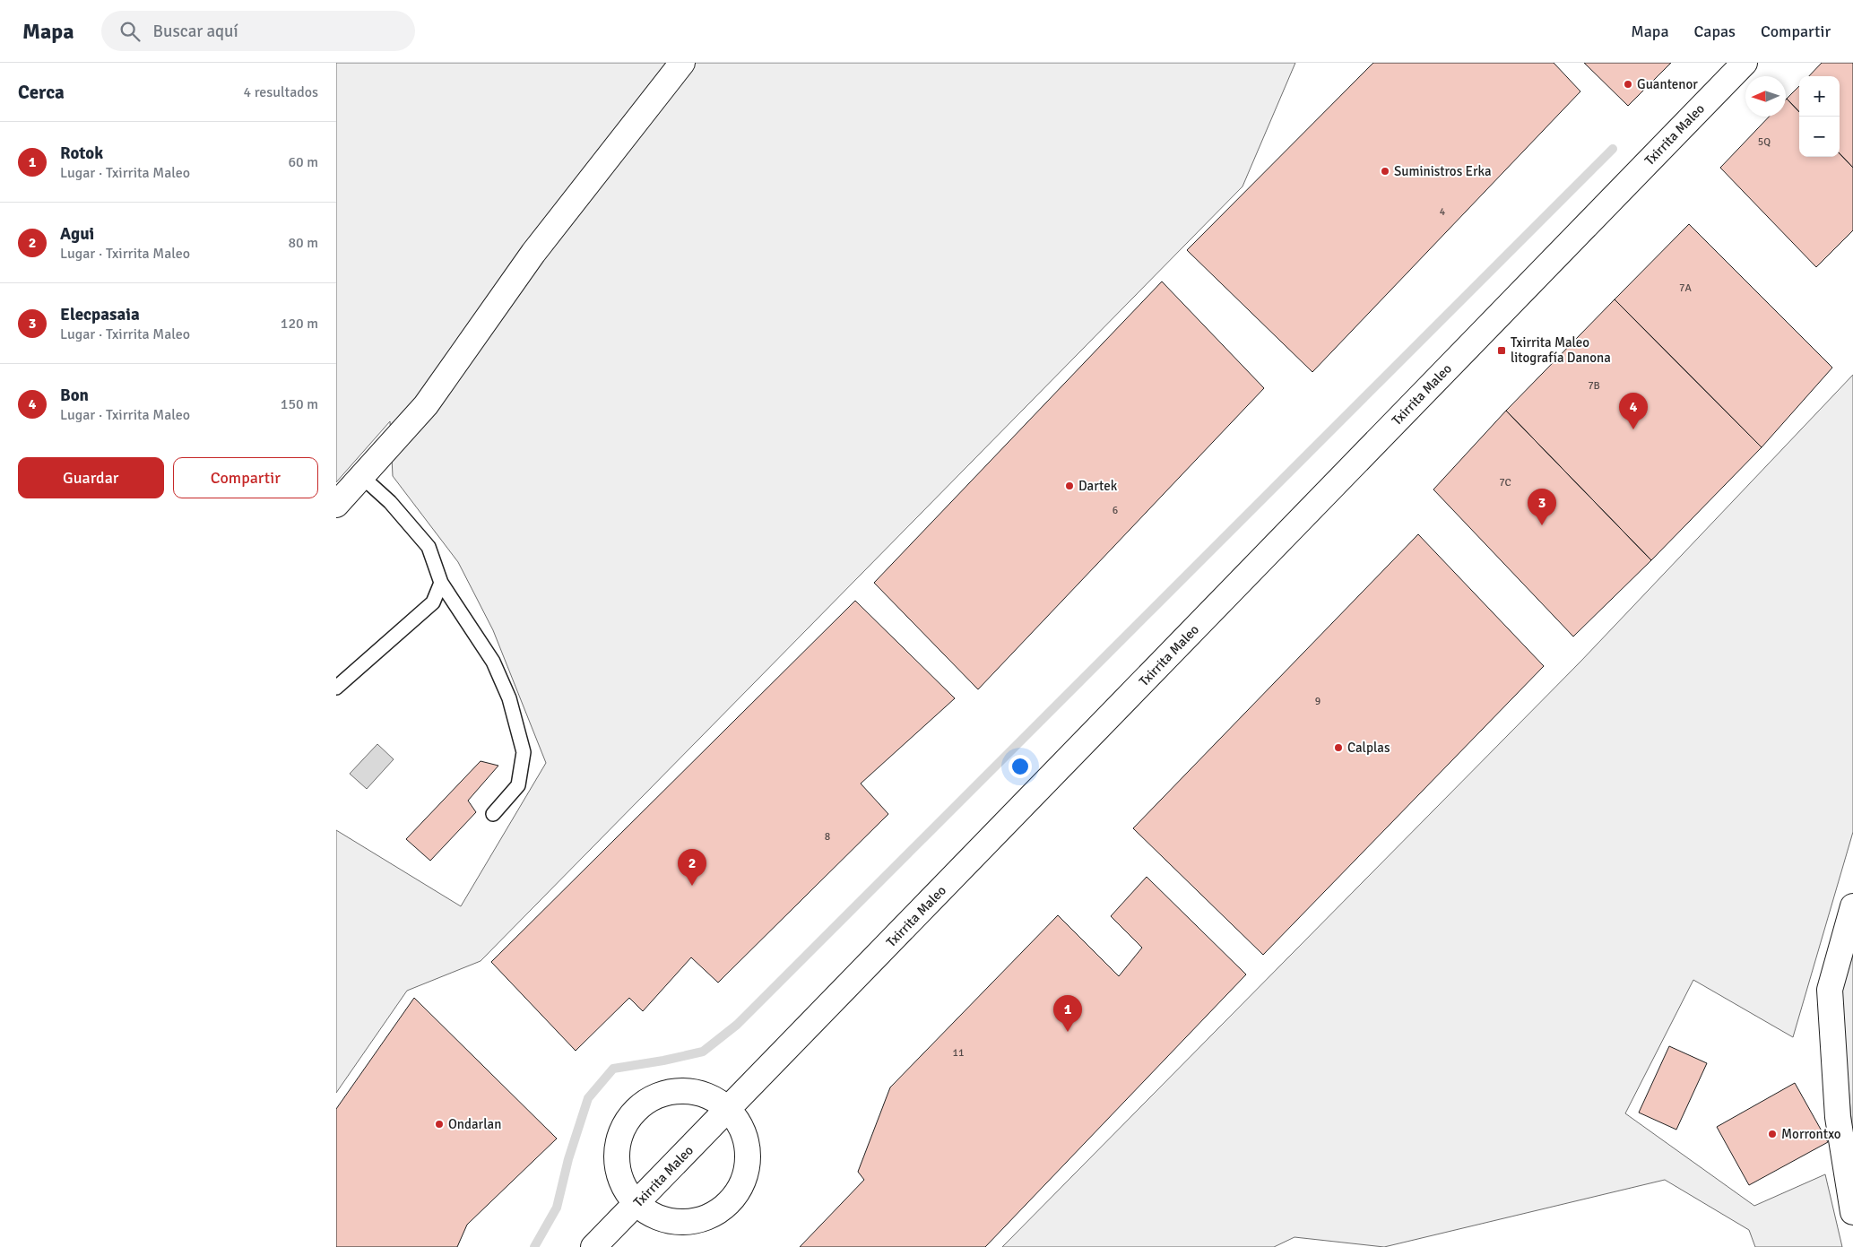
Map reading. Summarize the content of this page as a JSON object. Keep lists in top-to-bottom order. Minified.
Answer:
{"streets":{"street":["Txirrita Maleo"]},"places":{"other":["Guantenor","Suministros Erka","Dartek","Calplas","Ondarlan","Morrontxo"],"transit":["Txirrita Maleo litografía Danona"]},"house_numbers":["5Q","4","7A","7B","7C","6","9","8","11"],"north":"left","page":{"header":"Mapa","search":"Buscar aquí","nav":["Mapa","Capas","Compartir"],"heading":["Cerca","4 resultados"],"map_buttons":["+","−"],"list":[{"mark":"1","name":"Rotok","note":"Lugar · Txirrita Maleo","value":"60 m"},{"mark":"2","name":"Agui","note":"Lugar · Txirrita Maleo","value":"80 m"},{"mark":"3","name":"Elecpasaia","note":"Lugar · Txirrita Maleo","value":"120 m"},{"mark":"4","name":"Bon","note":"Lugar · Txirrita Maleo","value":"150 m"}],"pins":["4","3","2","1"],"buttons":["Guardar","Compartir"]}}
